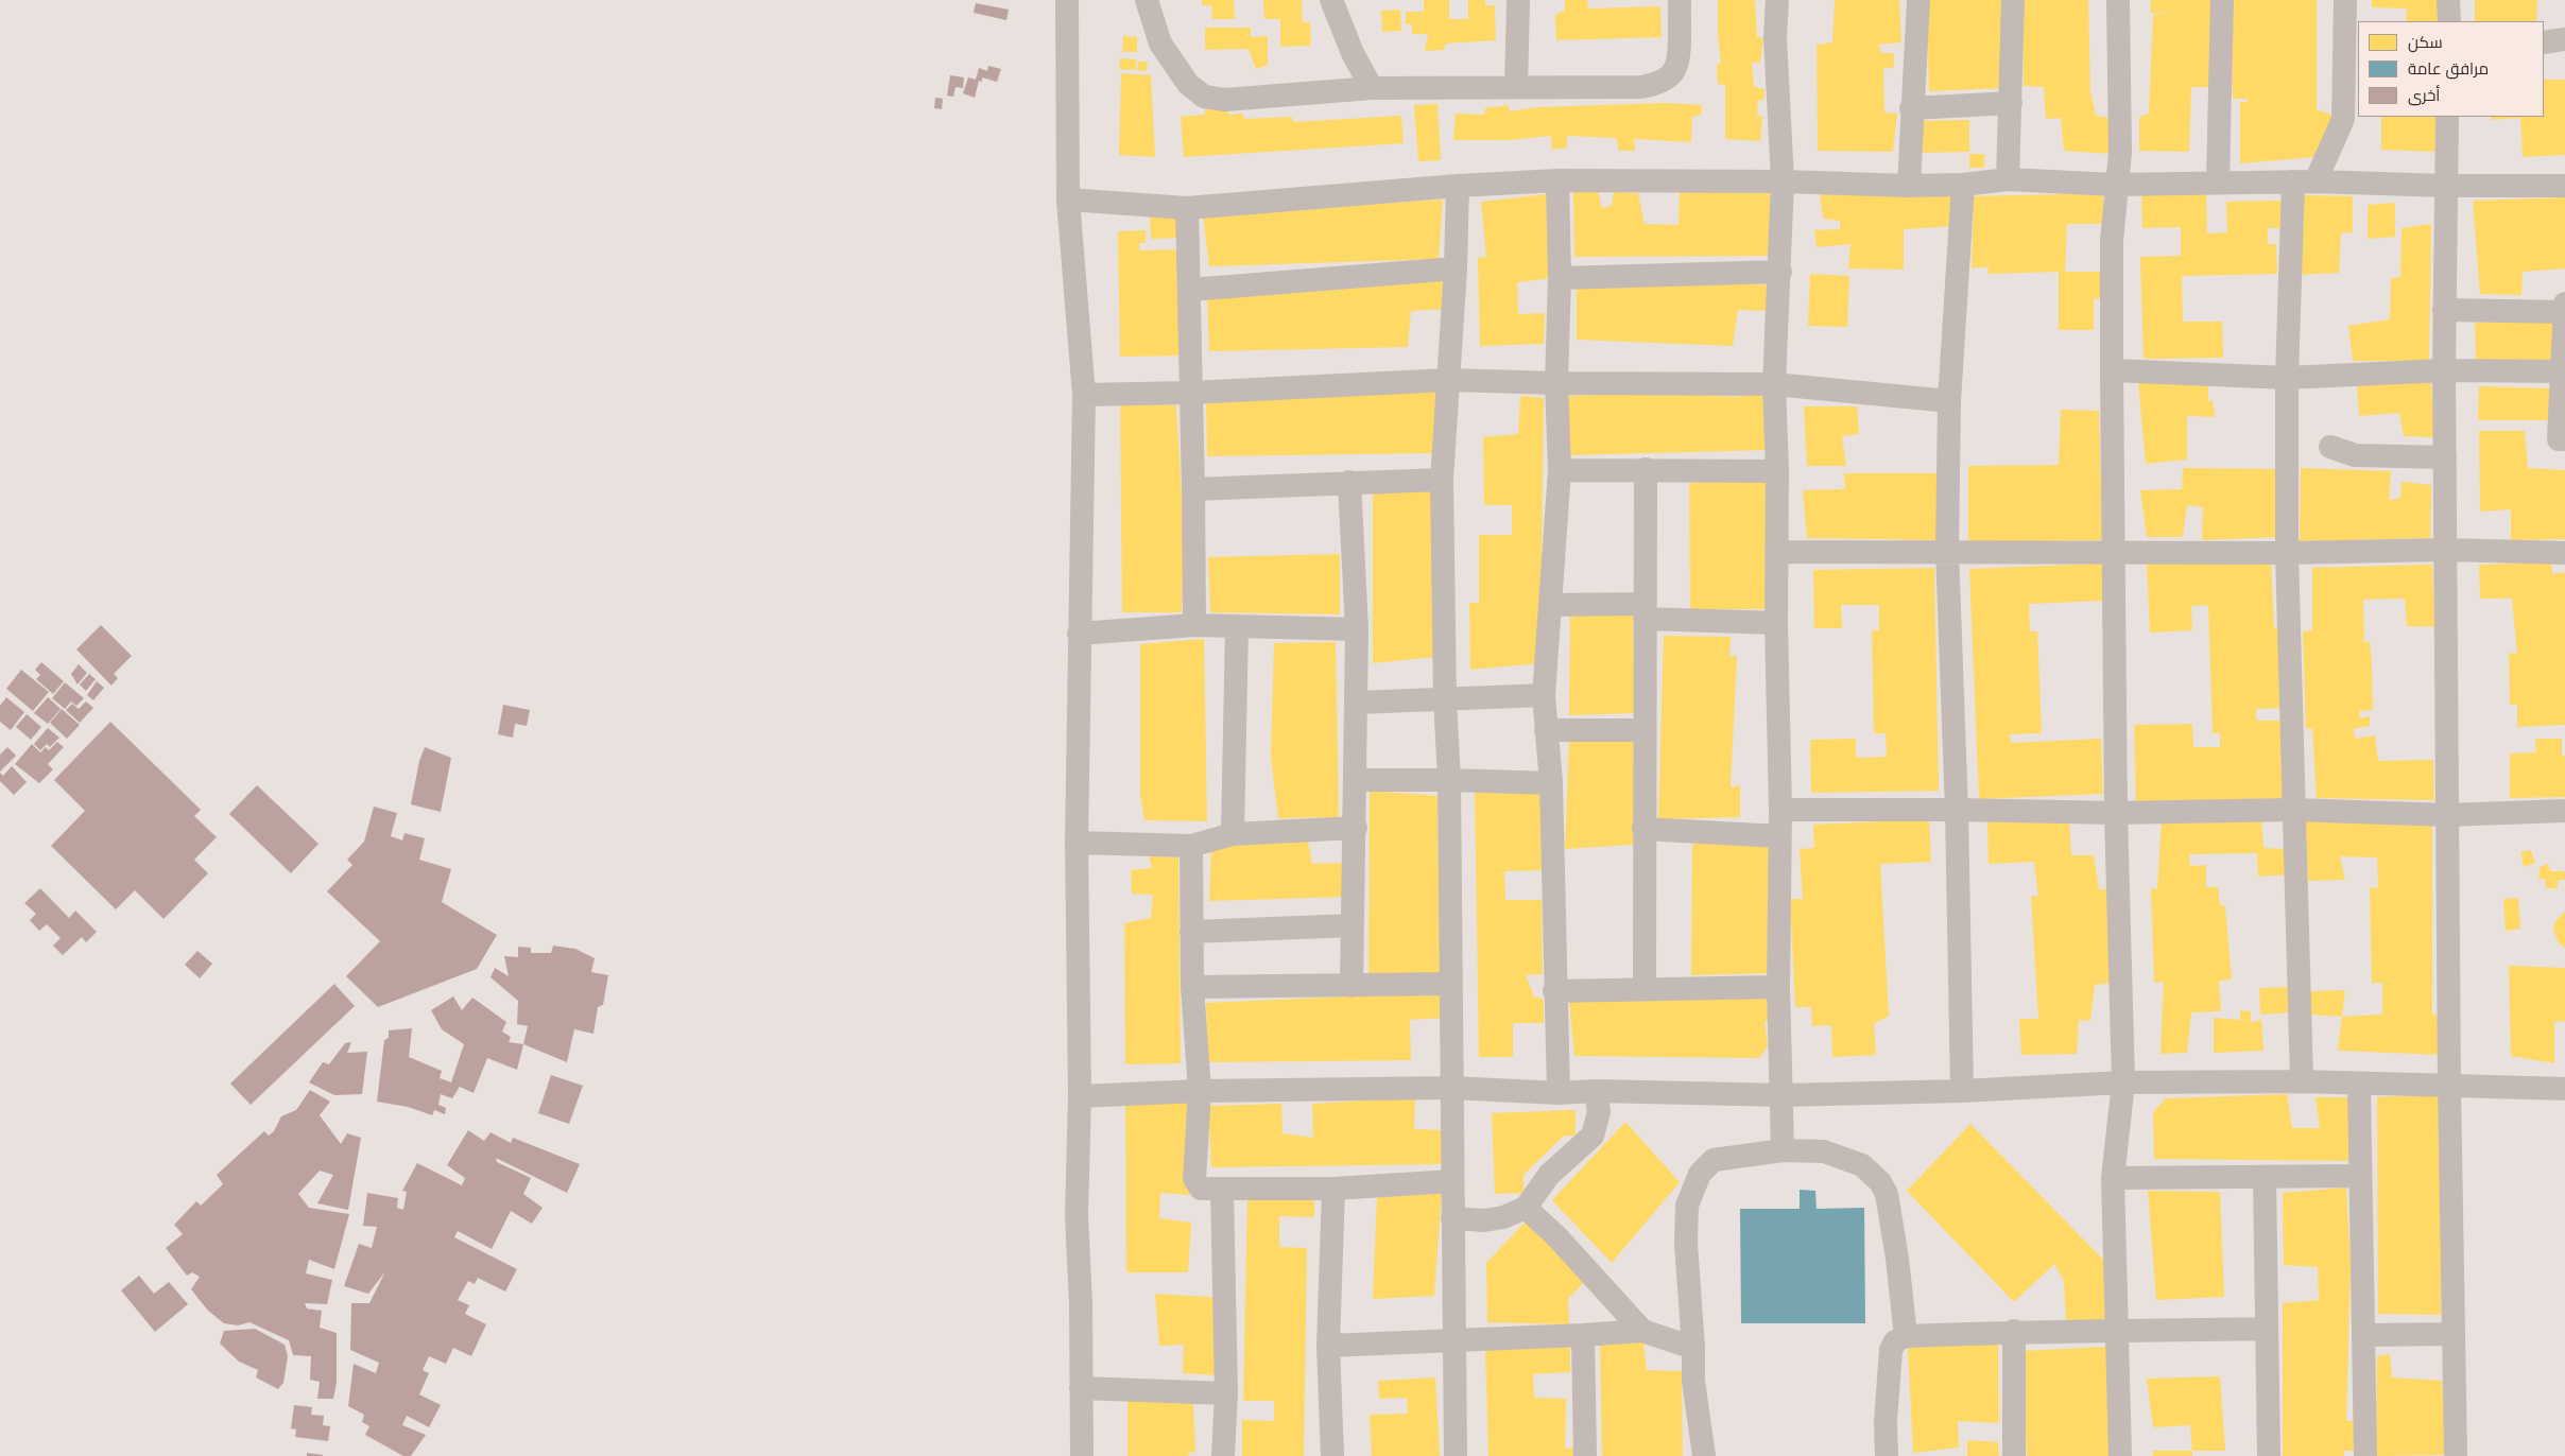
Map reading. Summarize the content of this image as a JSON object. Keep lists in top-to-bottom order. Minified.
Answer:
{"legend":["سكن","مرافق عامة","أخرى"]}
